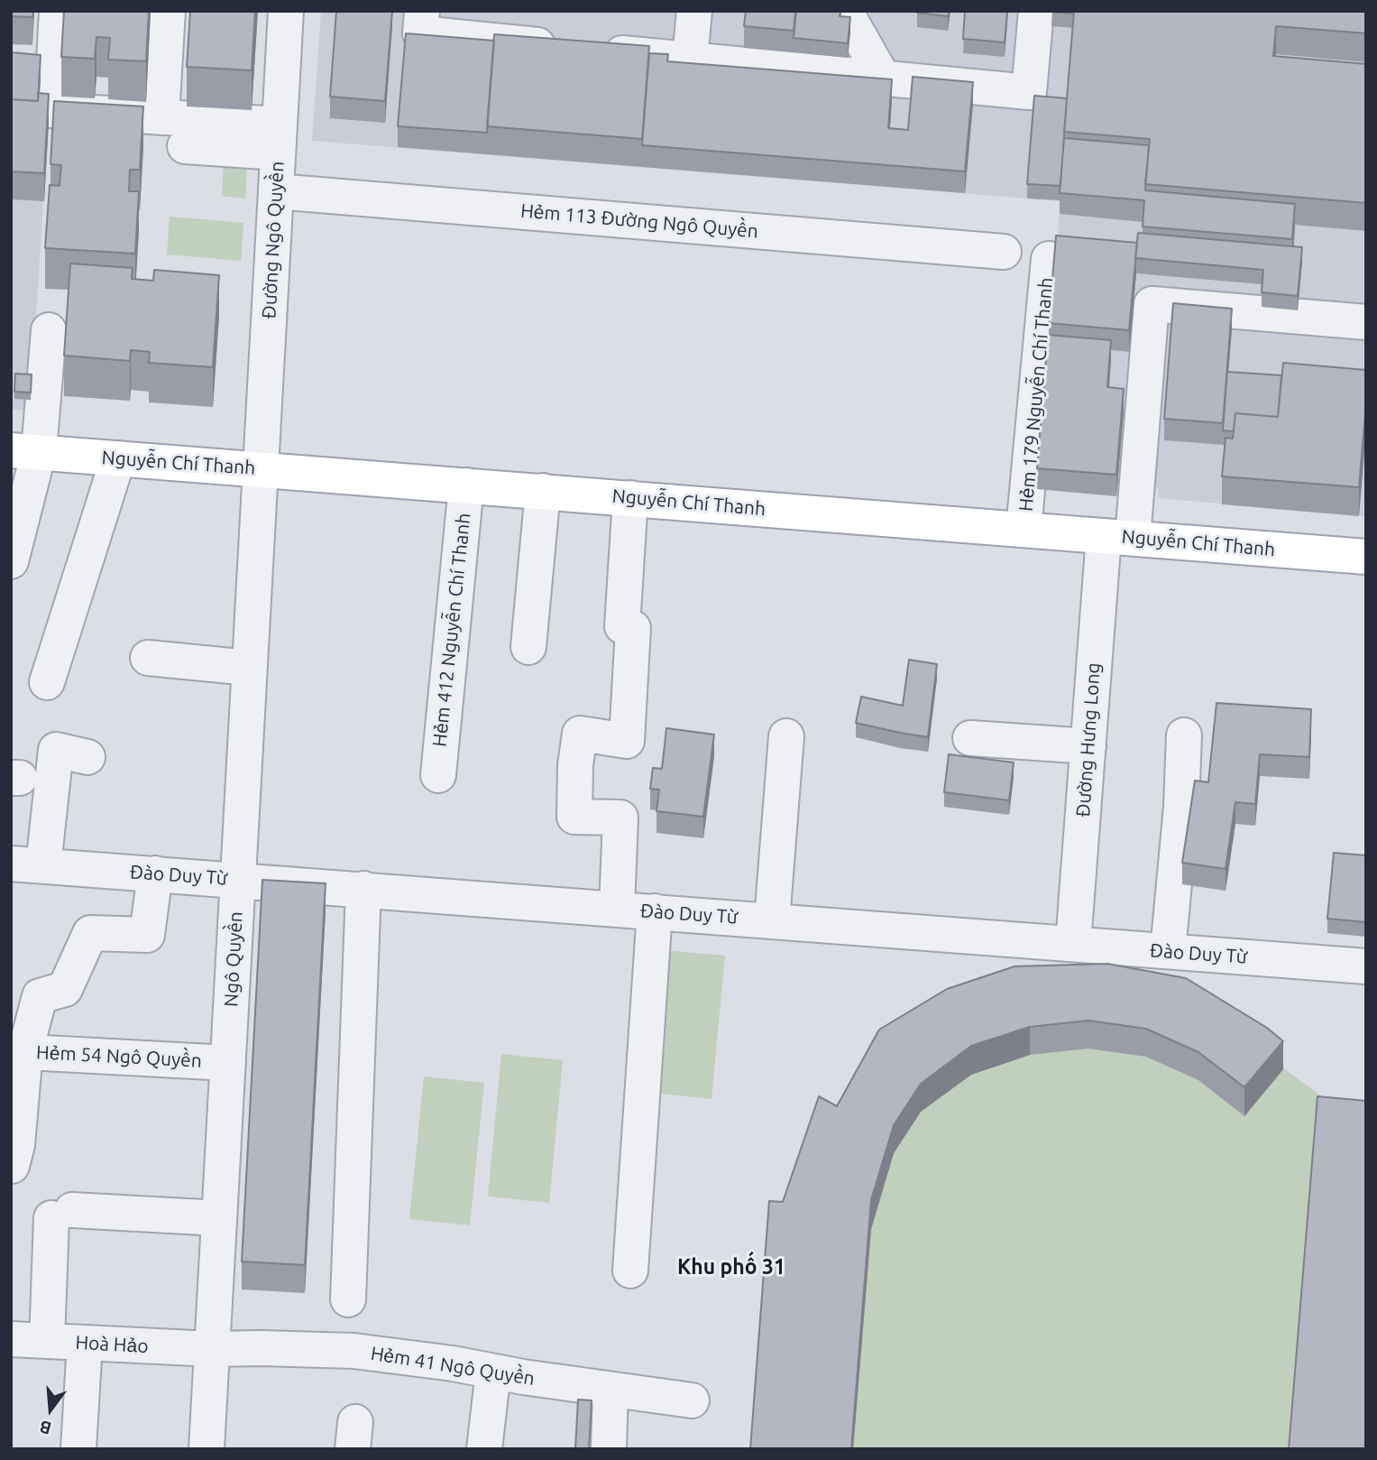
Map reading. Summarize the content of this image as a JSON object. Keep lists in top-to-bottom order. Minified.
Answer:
{"streets":{"main road":["Nguyễn Chí Thanh"],"street":["Hẻm 113 Đường Ngô Quyền","Đường Ngô Quyền","Hẻm 179 Nguyễn Chí Thanh","Hẻm 412 Nguyễn Chí Thanh","Đường Hưng Long","Đào Duy Từ","Ngô Quyền","Hẻm 54 Ngô Quyền","Hoà Hảo","Hẻm 41 Ngô Quyền"]},"crossings":[["Hẻm 113 Đường Ngô Quyền","Đường Ngô Quyền"],["Đường Ngô Quyền","Nguyễn Chí Thanh"],["Đường Ngô Quyền","Ngô Quyền"],["Hẻm 179 Nguyễn Chí Thanh","Nguyễn Chí Thanh"],["Nguyễn Chí Thanh","Hẻm 412 Nguyễn Chí Thanh"],["Nguyễn Chí Thanh","Đường Hưng Long"],["Nguyễn Chí Thanh","Ngô Quyền"],["Đường Hưng Long","Đào Duy Từ"],["Đào Duy Từ","Ngô Quyền"],["Ngô Quyền","Hẻm 54 Ngô Quyền"],["Ngô Quyền","Hoà Hảo"],["Ngô Quyền","Hẻm 41 Ngô Quyền"],["Hoà Hảo","Hẻm 41 Ngô Quyền"]],"districts":["Khu phố 31"],"north":"bottom"}
